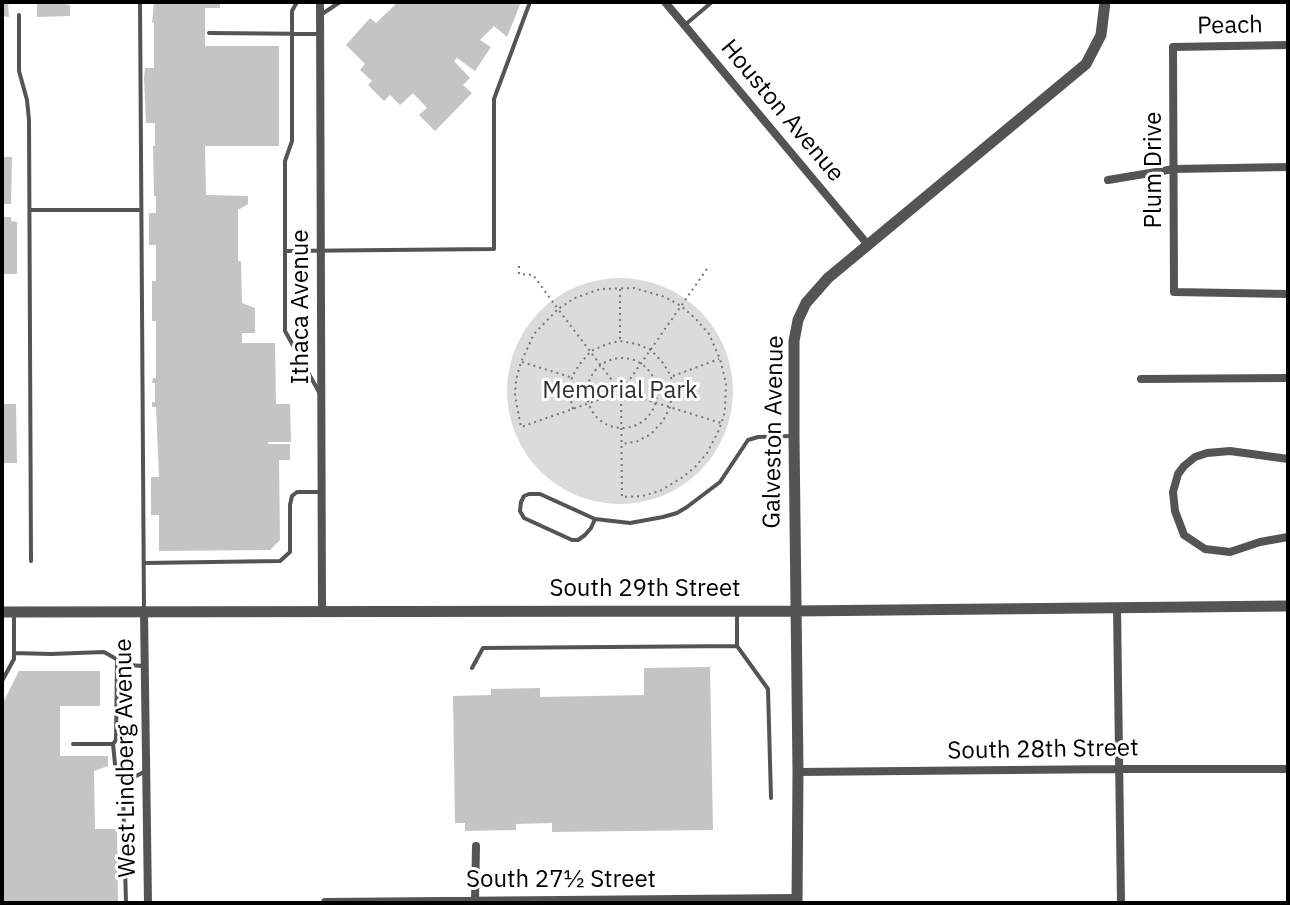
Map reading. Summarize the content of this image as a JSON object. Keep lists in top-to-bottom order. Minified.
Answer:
{"streets":{"street":["Peach","Houston Avenue","Plum Drive","Ithaca Avenue","Galveston Avenue","South 29th Street","South 28th Street","West Lindberg Avenue","South 27½ Street"]},"crossings":[["Peach","Plum Drive"],["Houston Avenue","Galveston Avenue"],["Ithaca Avenue","South 29th Street"],["Galveston Avenue","South 29th Street"],["Galveston Avenue","South 28th Street"],["Galveston Avenue","South 27½ Street"],["South 29th Street","West Lindberg Avenue"]],"parks":["Memorial Park"]}
